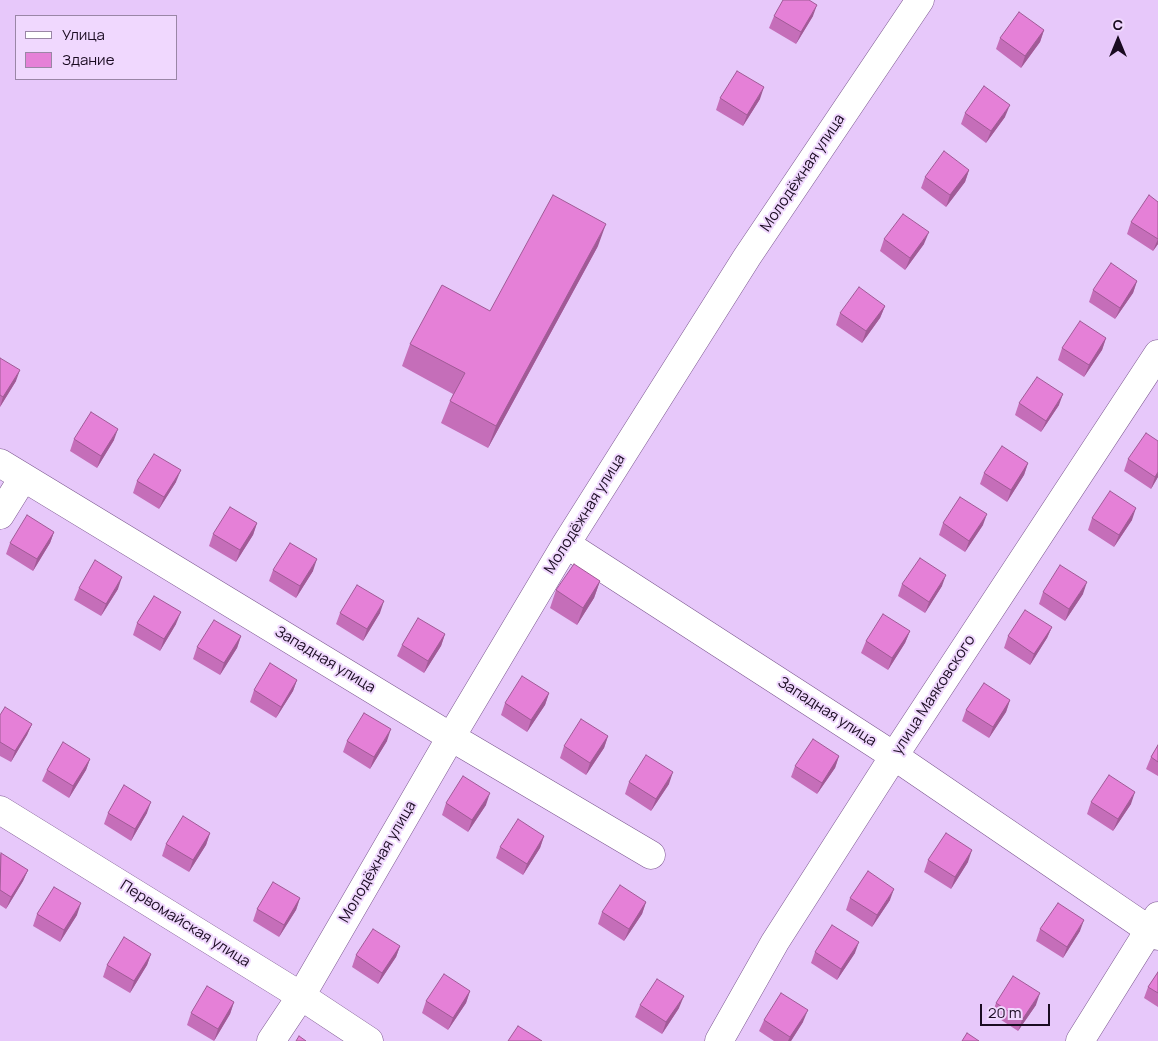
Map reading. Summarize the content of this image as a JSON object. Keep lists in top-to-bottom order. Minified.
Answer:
{"streets":{"street":["Молодёжная улица","Западная улица","улица Маяковского","Первомайская улица"]},"crossings":[["Молодёжная улица","Западная улица"],["Молодёжная улица","Первомайская улица"],["Западная улица","улица Маяковского"]],"legend":["Улица","Здание"],"scale_bar":"20 m","north":"top"}
